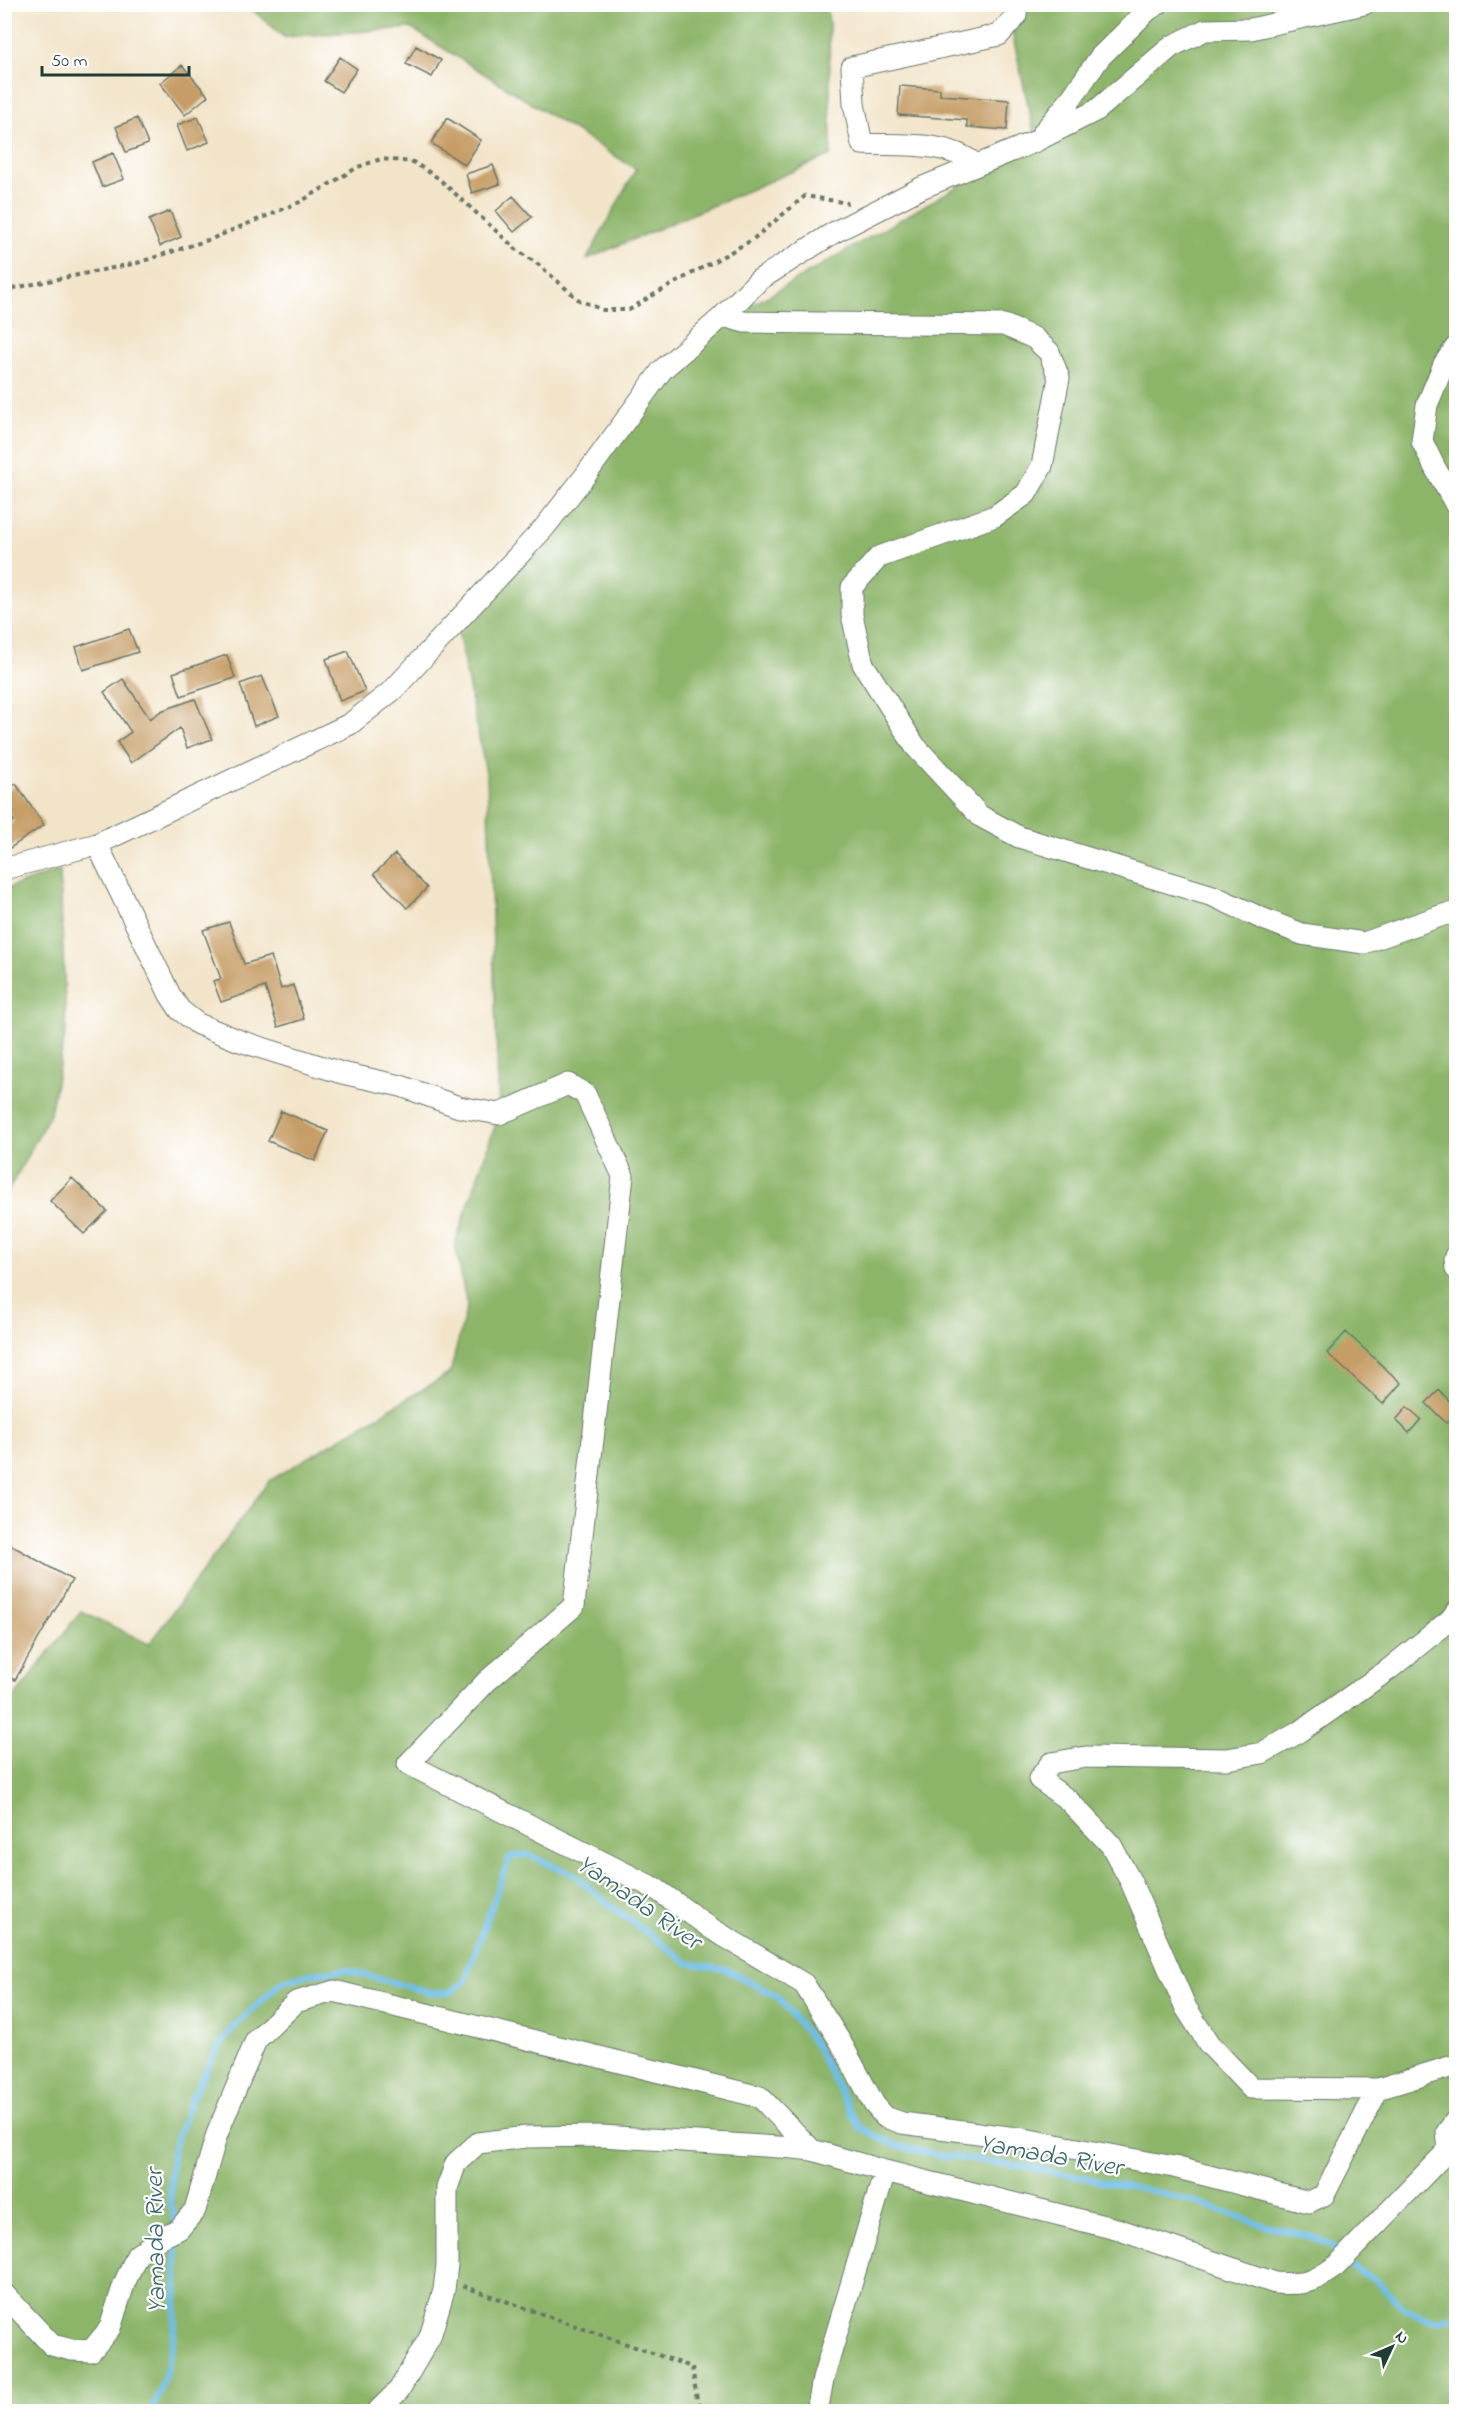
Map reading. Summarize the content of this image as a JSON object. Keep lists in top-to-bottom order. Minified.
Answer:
{"water":["Yamada River"],"scale_bar":"50 m","north":"top right"}
